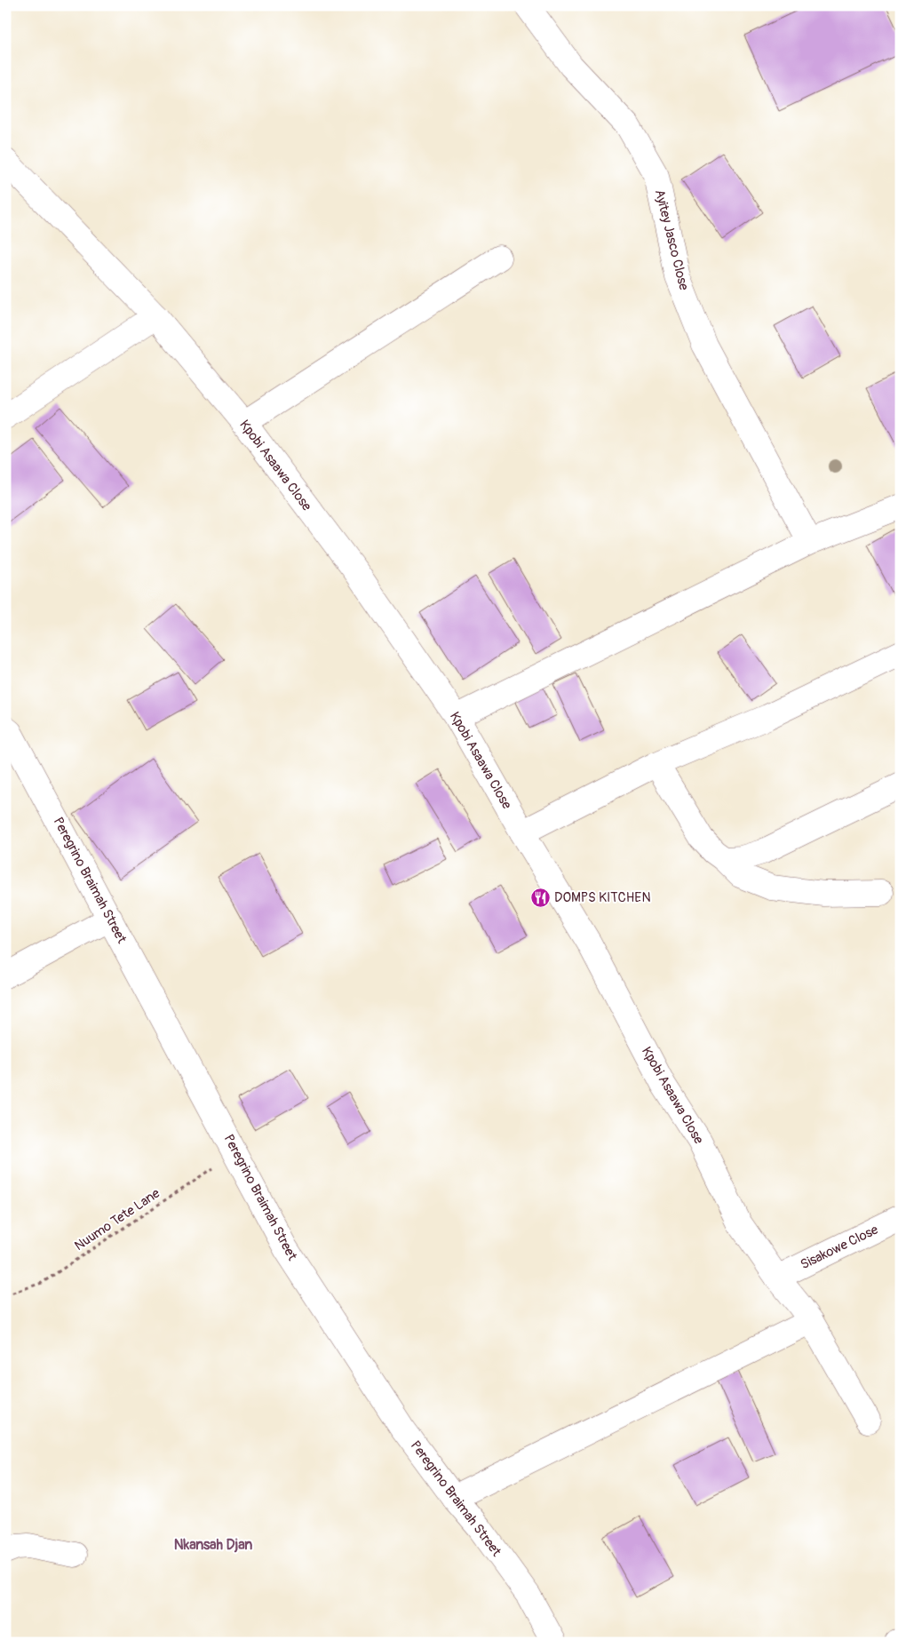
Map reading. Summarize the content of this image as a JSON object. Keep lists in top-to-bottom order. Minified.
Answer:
{"streets":{"street":["Ayitey Jasco Close","Kpobi Asaawa Close","Peregrino Braimah Street","Sisakowe Close"],"path":["Nuumo Tete Lane"]},"crossings":[["Kpobi Asaawa Close","Sisakowe Close"],["Peregrino Braimah Street","Nuumo Tete Lane"]],"districts":["Nkansah Djan"],"places":{"restaurant":["DOMPS KITCHEN"]}}
